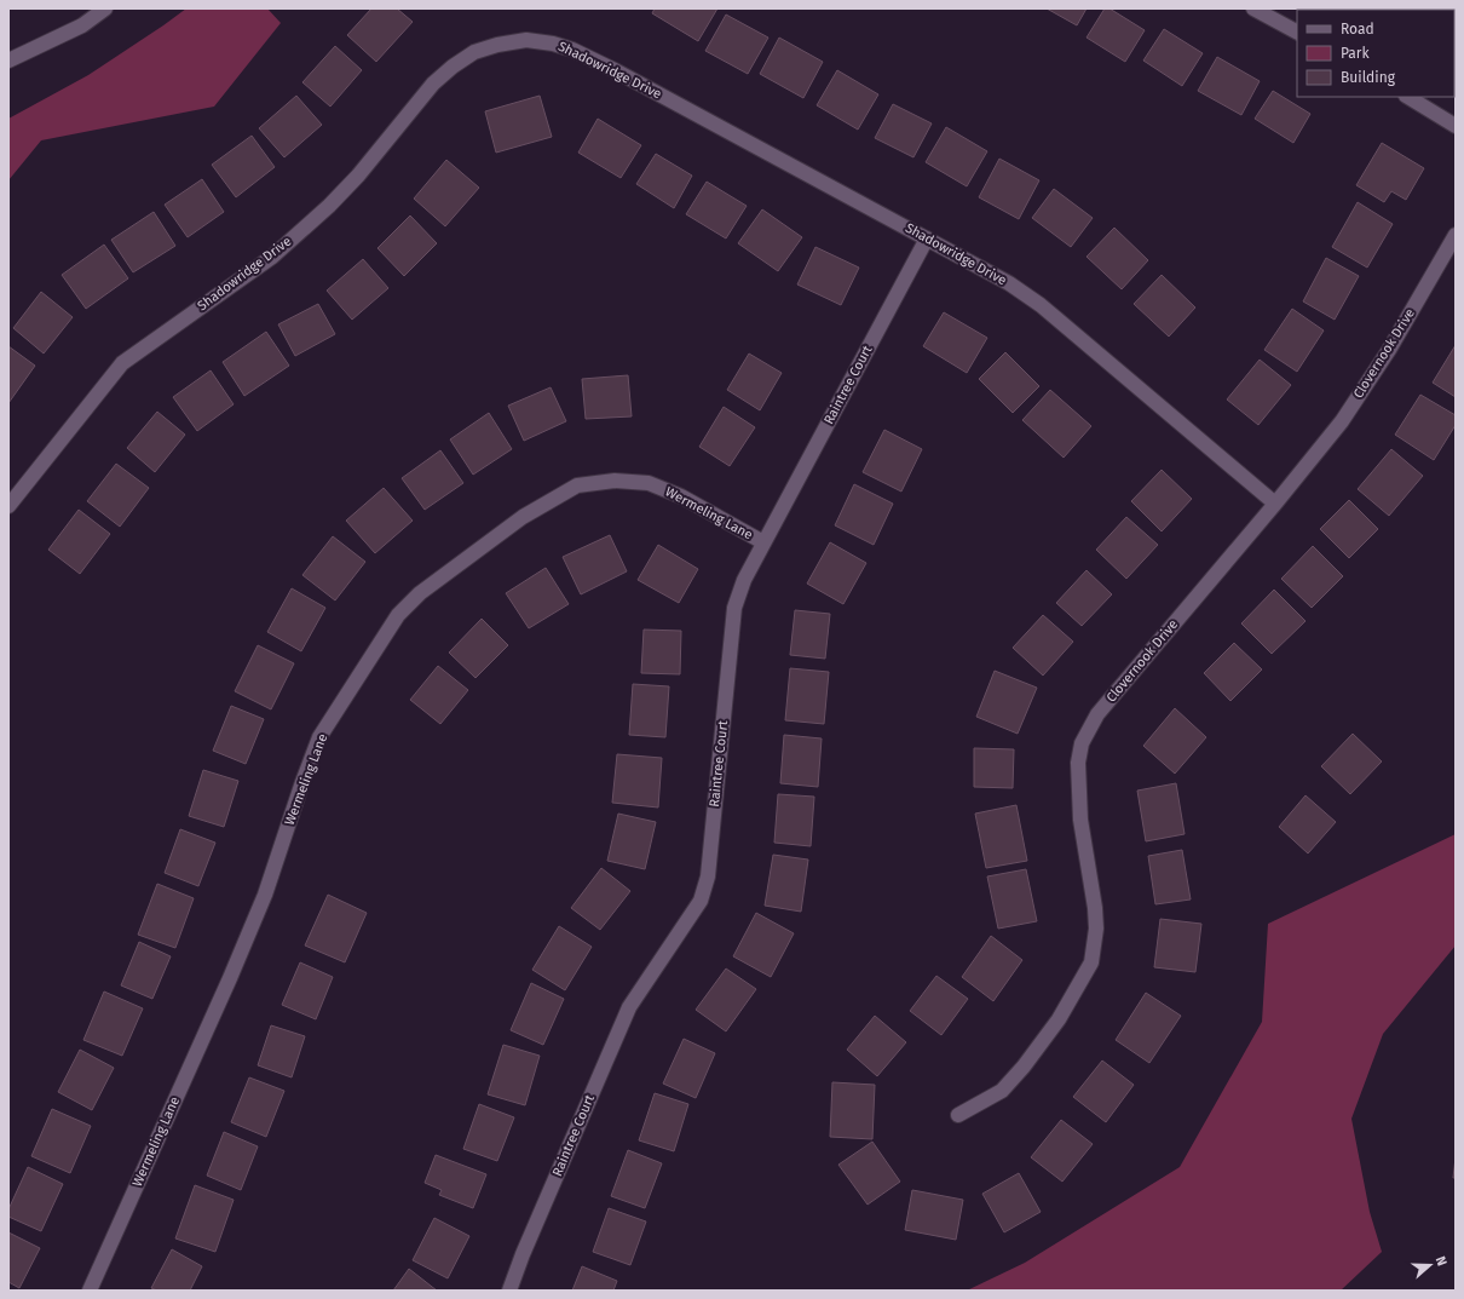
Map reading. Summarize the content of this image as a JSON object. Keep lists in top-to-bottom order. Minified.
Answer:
{"streets":{"street":["Shadowridge Drive","Clovernook Drive","Raintree Court","Wermeling Lane"]},"crossings":[["Shadowridge Drive","Clovernook Drive"],["Shadowridge Drive","Raintree Court"],["Raintree Court","Wermeling Lane"]],"legend":["Road","Park","Building"],"north":"right"}
